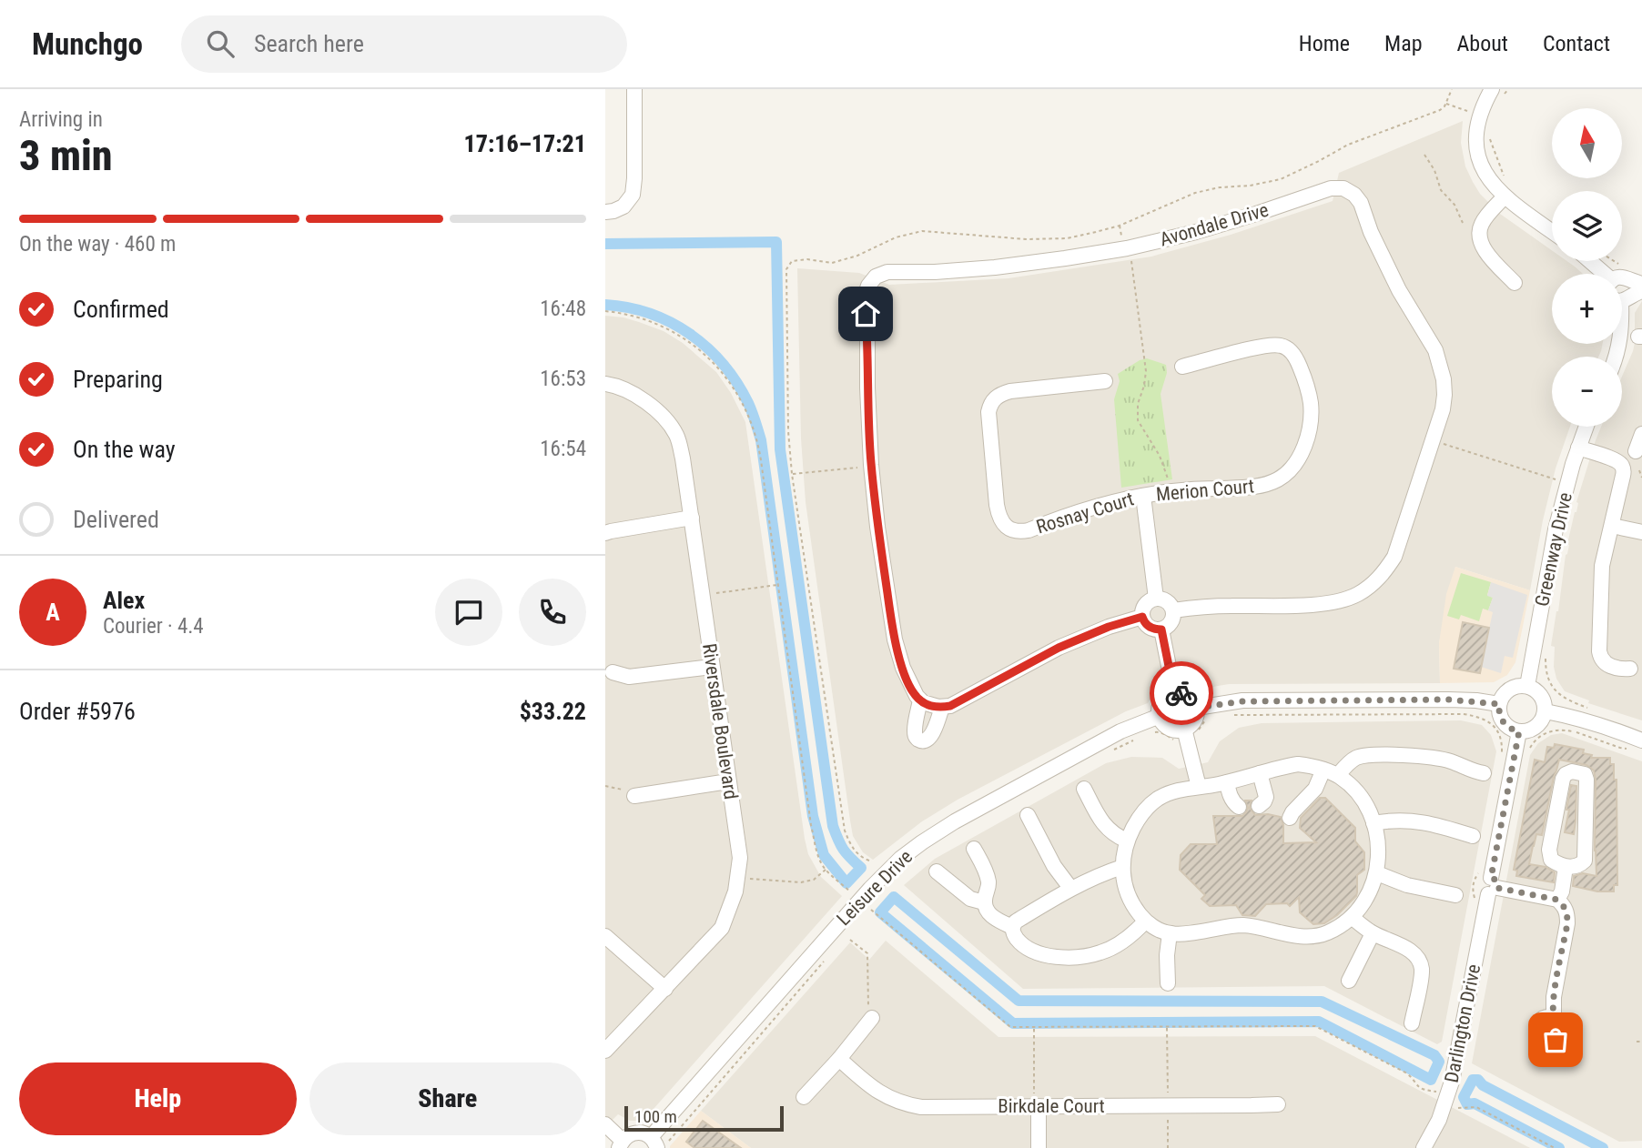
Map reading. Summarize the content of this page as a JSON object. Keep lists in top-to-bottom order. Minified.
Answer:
{"streets":{"street":["Avondale Drive","Merion Court","Rosnay Court","Greenway Drive","Riversdale Boulevard","Leisure Drive","Darlington Drive","Birkdale Court"]},"crossings":[["Merion Court","Rosnay Court"],["Greenway Drive","Darlington Drive"]],"scale_bar":"100 m","north":"top","page":{"header":"Munchgo","search":"Search here","nav":["Home","Map","About","Contact"],"heading":["3 min","Arriving in","17:16–17:21"],"panel":["Alex","Courier · 4.4","Order #5976","$33.22"],"map_buttons":["+","−"],"bar":"On the way · 460 m","list":[["Confirmed","16:48"],["Preparing","16:53"],["On the way","16:54"],"Delivered"],"round":"A","buttons":["Help","Share"],"scale":"100 m"}}
